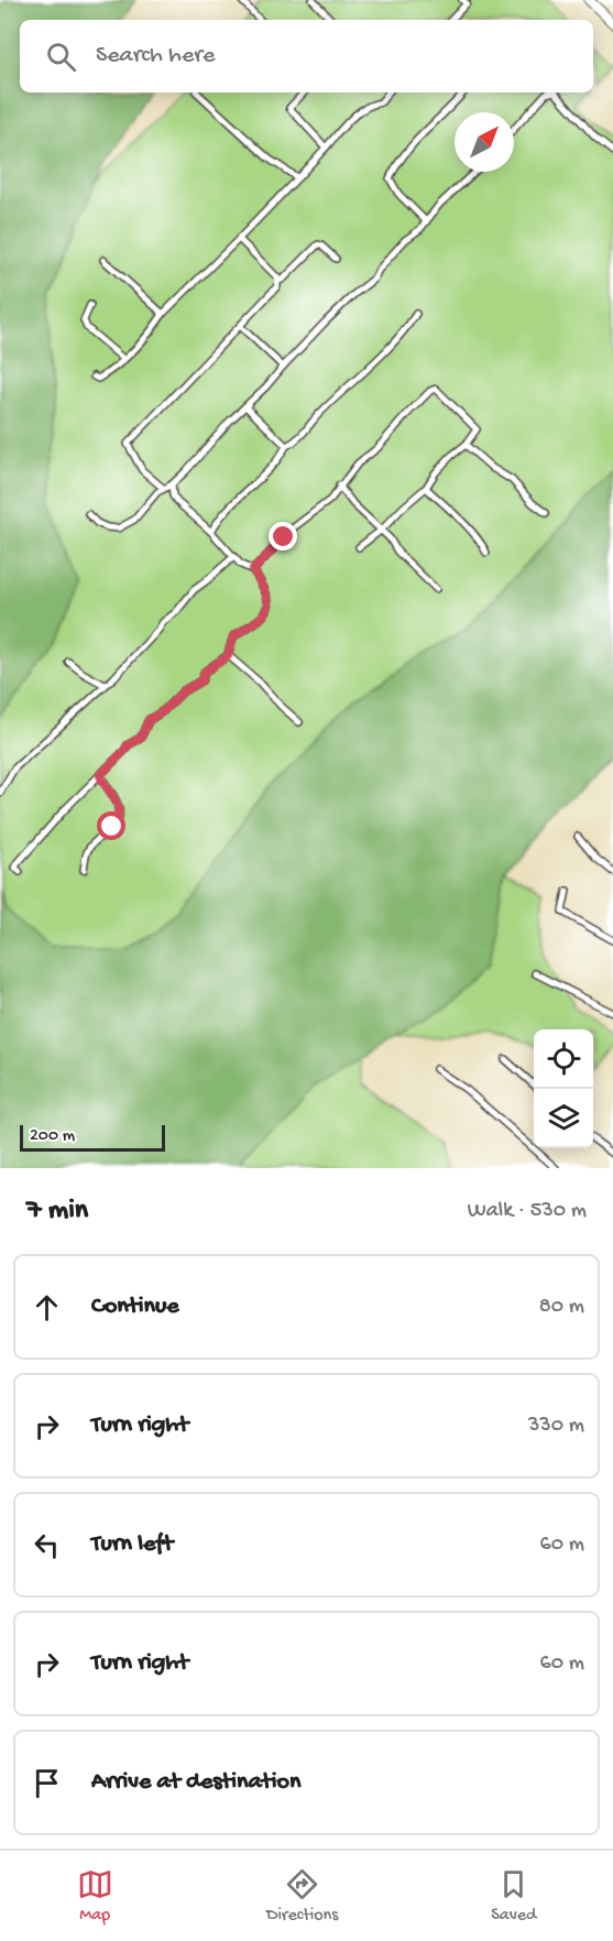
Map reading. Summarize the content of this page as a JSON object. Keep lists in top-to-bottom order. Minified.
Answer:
{"scale_bar":"200 m","north":"top right","page":{"search":"Search here","scale":"200 m","heading":["7 min","Walk · 530 m"],"list":[["Continue","80 m"],["Turn right","330 m"],["Turn left","60 m"],["Turn right","60 m"],"Arrive at destination"],"nav":["Map","Directions","Saved"]}}
